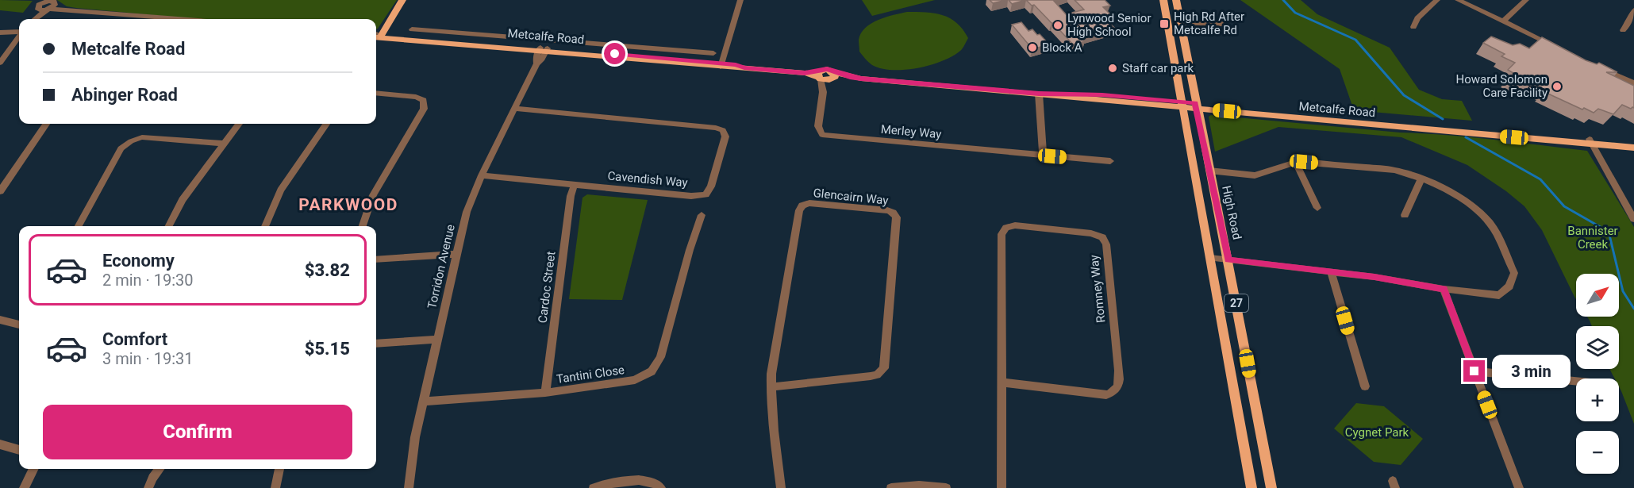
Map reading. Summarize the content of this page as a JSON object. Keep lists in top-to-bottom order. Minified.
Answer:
{"streets":{"main road":["Metcalfe Road","High Road","27"],"street":["Merley Way","Cavendish Way","Glencairn Way","Torridon Avenue","Cardoc Street","Romney Way","Tantini Close"]},"crossings":[["Metcalfe Road","Merley Way"],["Metcalfe Road","High Road"],["Metcalfe Road","Torridon Avenue"],["Metcalfe Road","27"],["Cavendish Way","Torridon Avenue"],["Cavendish Way","Cardoc Street"],["Torridon Avenue","Tantini Close"],["Cardoc Street","Tantini Close"]],"districts":["PARKWOOD"],"parks":["Bannister Creek","Cygnet Park"],"places":{"transit":["High Rd After Metcalfe Rd"],"other":["Lynwood Senior High School","Block A","Staff car park","Howard Solomon Care Facility"]},"north":"top right","page":{"banner":["Metcalfe Road","Abinger Road"],"list":[{"name":"Economy","note":"2 min · 19:30","value":"$3.82"},{"name":"Comfort","note":"3 min · 19:31","value":"$5.15"}],"map_buttons":["+","−"],"bubble":"3 min","buttons":"Confirm"}}
